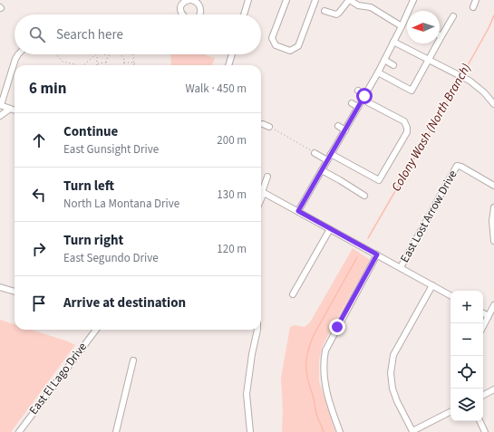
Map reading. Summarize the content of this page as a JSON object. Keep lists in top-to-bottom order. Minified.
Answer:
{"streets":{"street":["East Lost Arrow Drive","East El Lago Drive"]},"water":["Colony Wash (North Branch)"],"north":"left","page":{"search":"Search here","heading":["6 min","Walk · 450 m"],"list":[["Continue","East Gunsight Drive","200 m"],["Turn left","North La Montana Drive","130 m"],["Turn right","East Segundo Drive","120 m"],"Arrive at destination"],"map_buttons":["+","−"]}}
